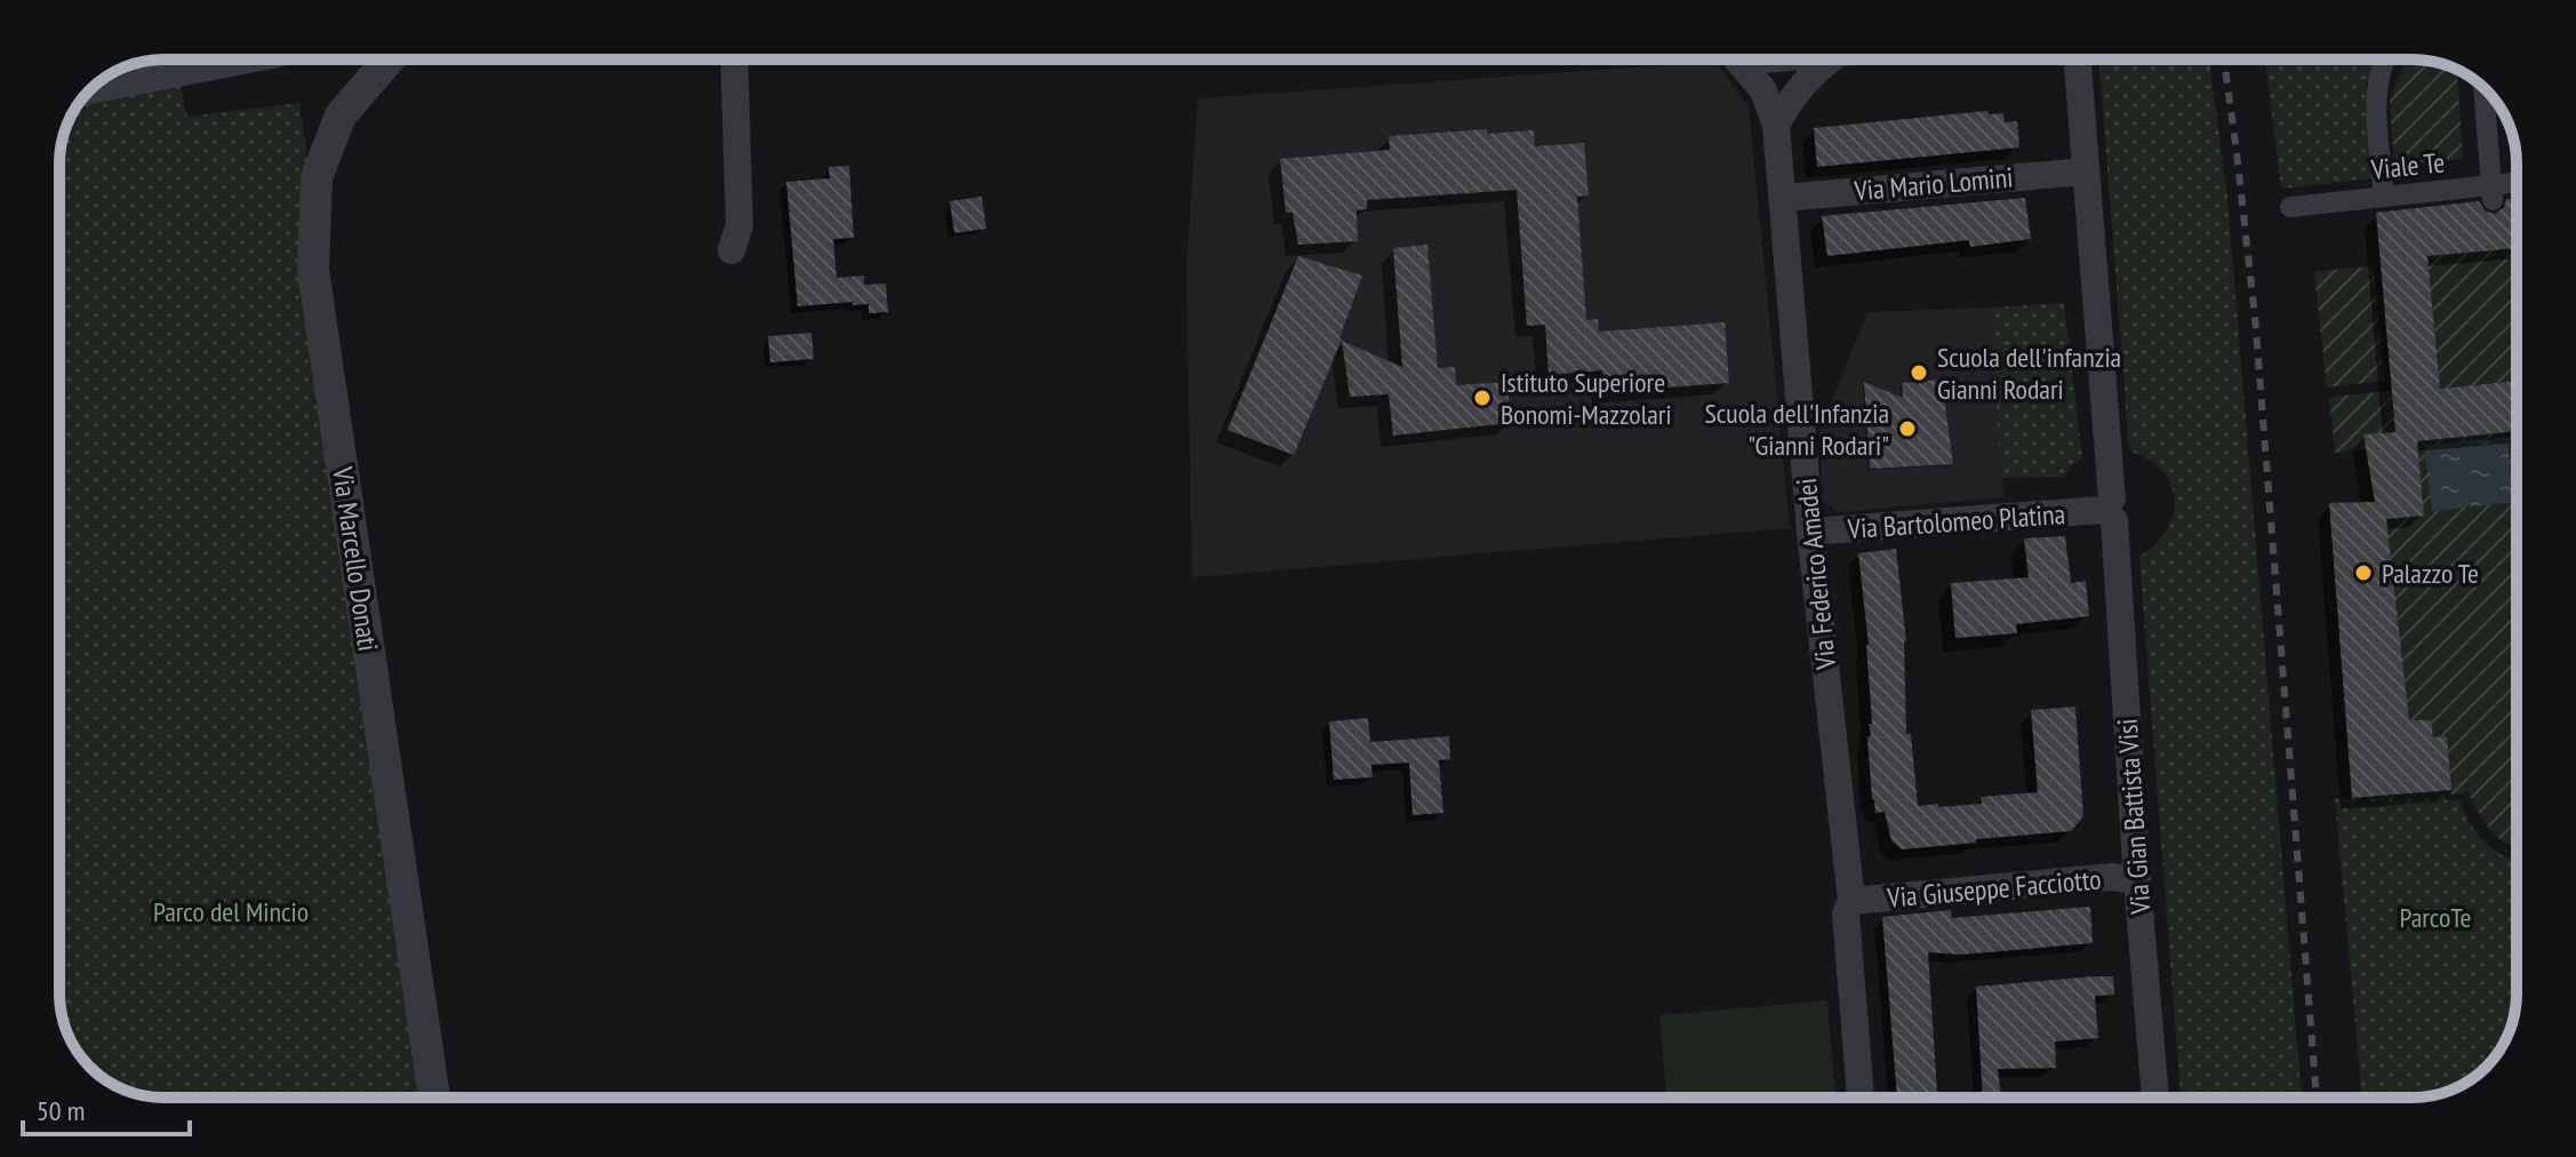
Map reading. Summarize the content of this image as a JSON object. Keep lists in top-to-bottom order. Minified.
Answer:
{"streets":{"street":["Viale Te","Via Mario Lomini","Via Bartolomeo Platina","Via Marcello Donati","Via Federico Amadei","Via Gian Battista Visi","Via Giuseppe Facciotto"]},"crossings":[["Via Mario Lomini","Via Federico Amadei"],["Via Mario Lomini","Via Gian Battista Visi"],["Via Bartolomeo Platina","Via Federico Amadei"],["Via Bartolomeo Platina","Via Gian Battista Visi"],["Via Federico Amadei","Via Giuseppe Facciotto"],["Via Gian Battista Visi","Via Giuseppe Facciotto"]],"parks":["Parco del Mincio","ParcoTe"],"places":["Scuola dell'infanzia Gianni Rodari","Istituto Superiore Bonomi-Mazzolari","Scuola dell'Infanzia \"Gianni Rodari\"","Palazzo Te"],"scale_bar":"50 m"}
